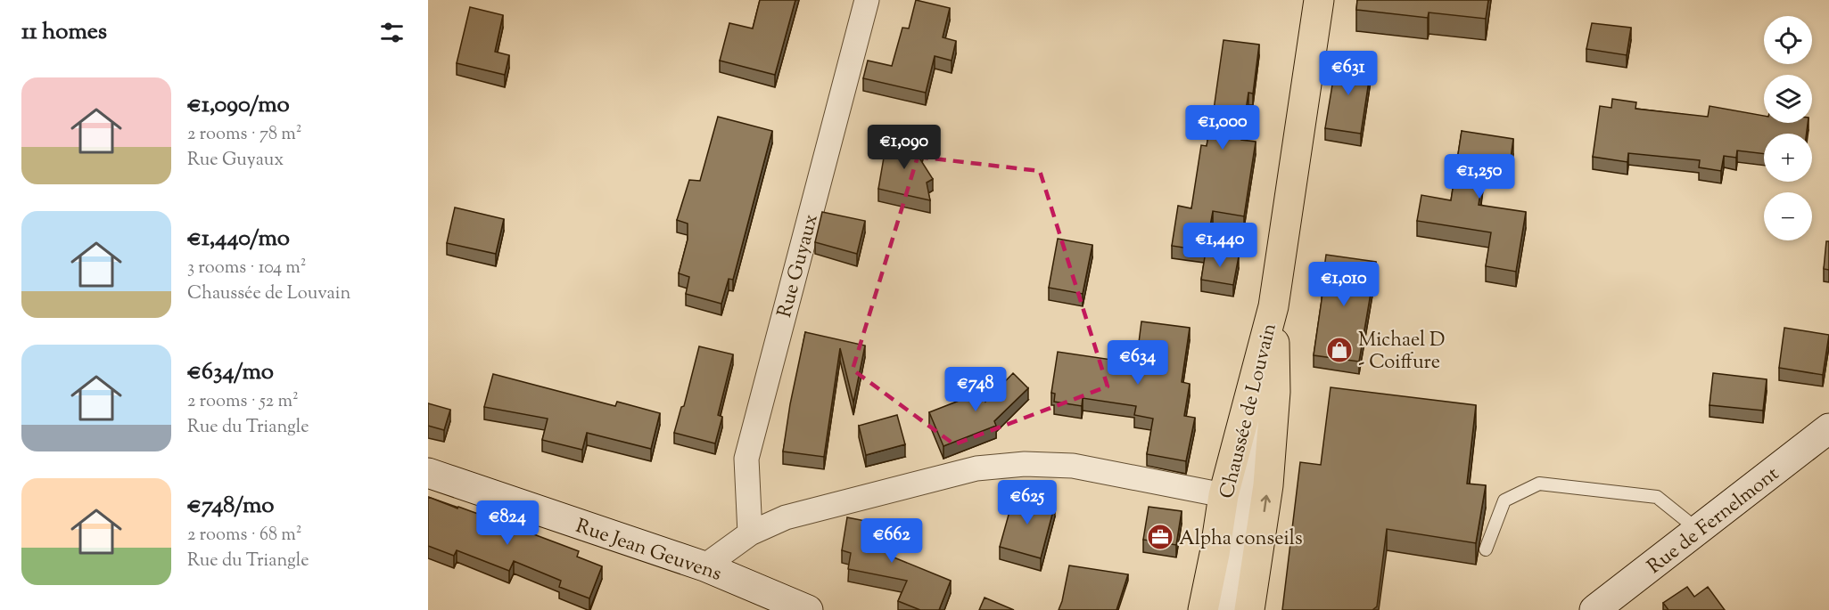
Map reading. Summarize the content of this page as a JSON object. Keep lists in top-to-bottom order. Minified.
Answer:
{"streets":{"main road":["Chaussée de Louvain"],"street":["Rue Guyaux","Rue de Fernelmont","Rue Jean Geuvens"]},"places":{"shop":["Michael D - Coiffure"],"office":["Alpha conseils"]},"page":{"heading":"11 homes","map_buttons":["+","−"],"price":["€631","€1,000","€1,090","€1,250","€1,440","€1,010","€634","€748","€625","€824","€662"],"list":[{"name":"€1,090/mo","note":"2 rooms · 78 m² · Rue Guyaux"},{"name":"€1,440/mo","note":"3 rooms · 104 m² · Chaussée de Louvain"},{"name":"€634/mo","note":"2 rooms · 52 m² · Rue du Triangle"},{"name":"€748/mo","note":"2 rooms · 68 m² · Rue du Triangle"}]}}
